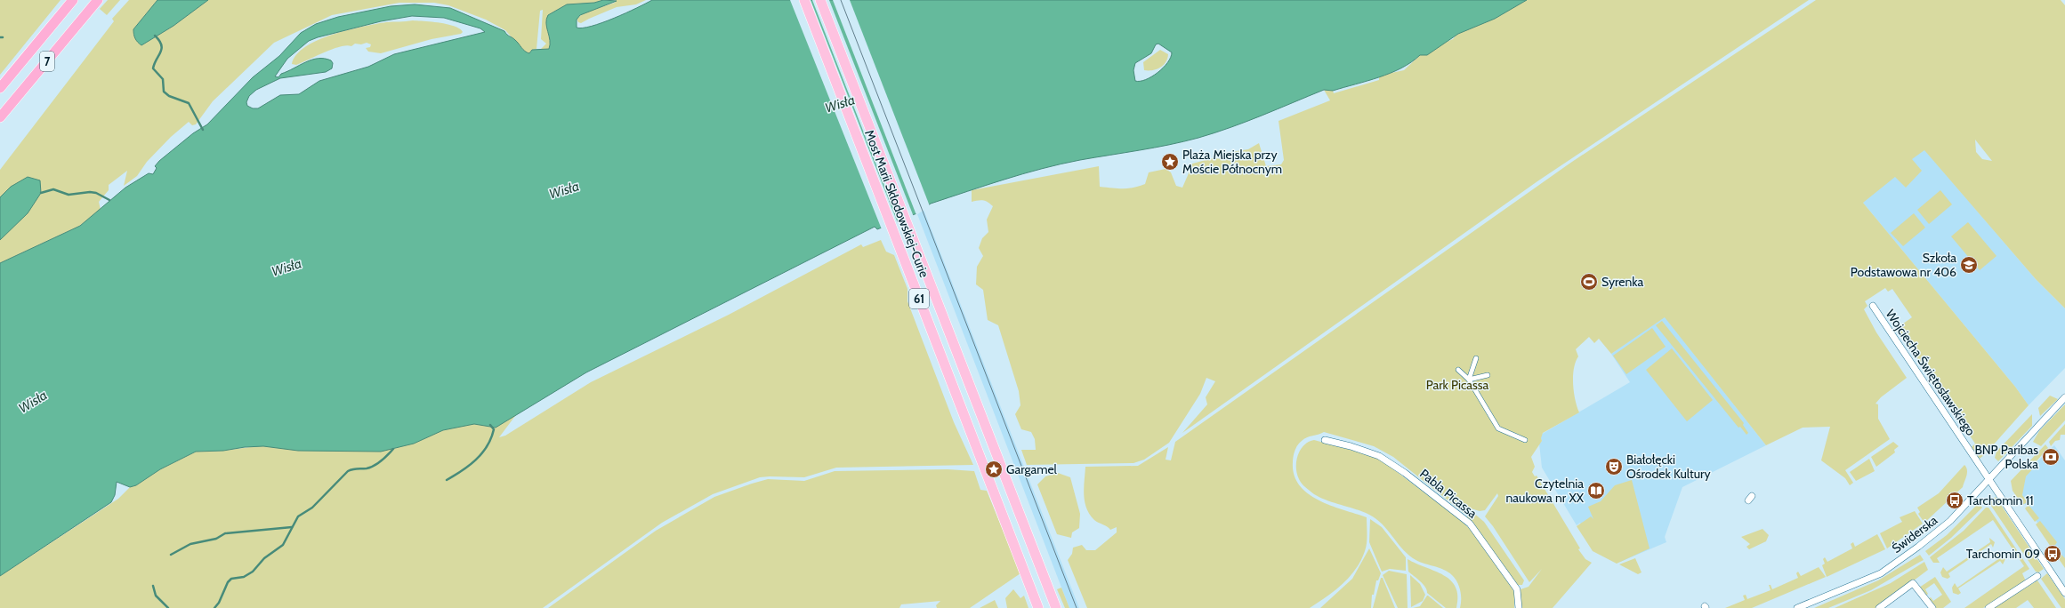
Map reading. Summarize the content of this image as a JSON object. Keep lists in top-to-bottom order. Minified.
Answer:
{"streets":{"highway":["7"],"main road":["Most Marii Skłodowskiej-Curie","61"],"street":["Wojciecha Świętosławskiego","Pabla Picassa","Świderska"]},"crossings":[["Wojciecha Świętosławskiego","Świderska"]],"water":["Wisła"],"parks":["Park Picassa"],"places":{"place":["Plaża Miejska przy Moście Północnym","Gargamel"],"school or university":["Szkoła Podstawowa nr 406"],"sports":["Syrenka"],"bank":["BNP Paribas Polska"],"theatre":["Białołęcki Ośrodek Kultury"],"library":["Czytelnia naukowa nr XX"],"bus stop":["Tarchomin 11","Tarchomin 09"]}}
